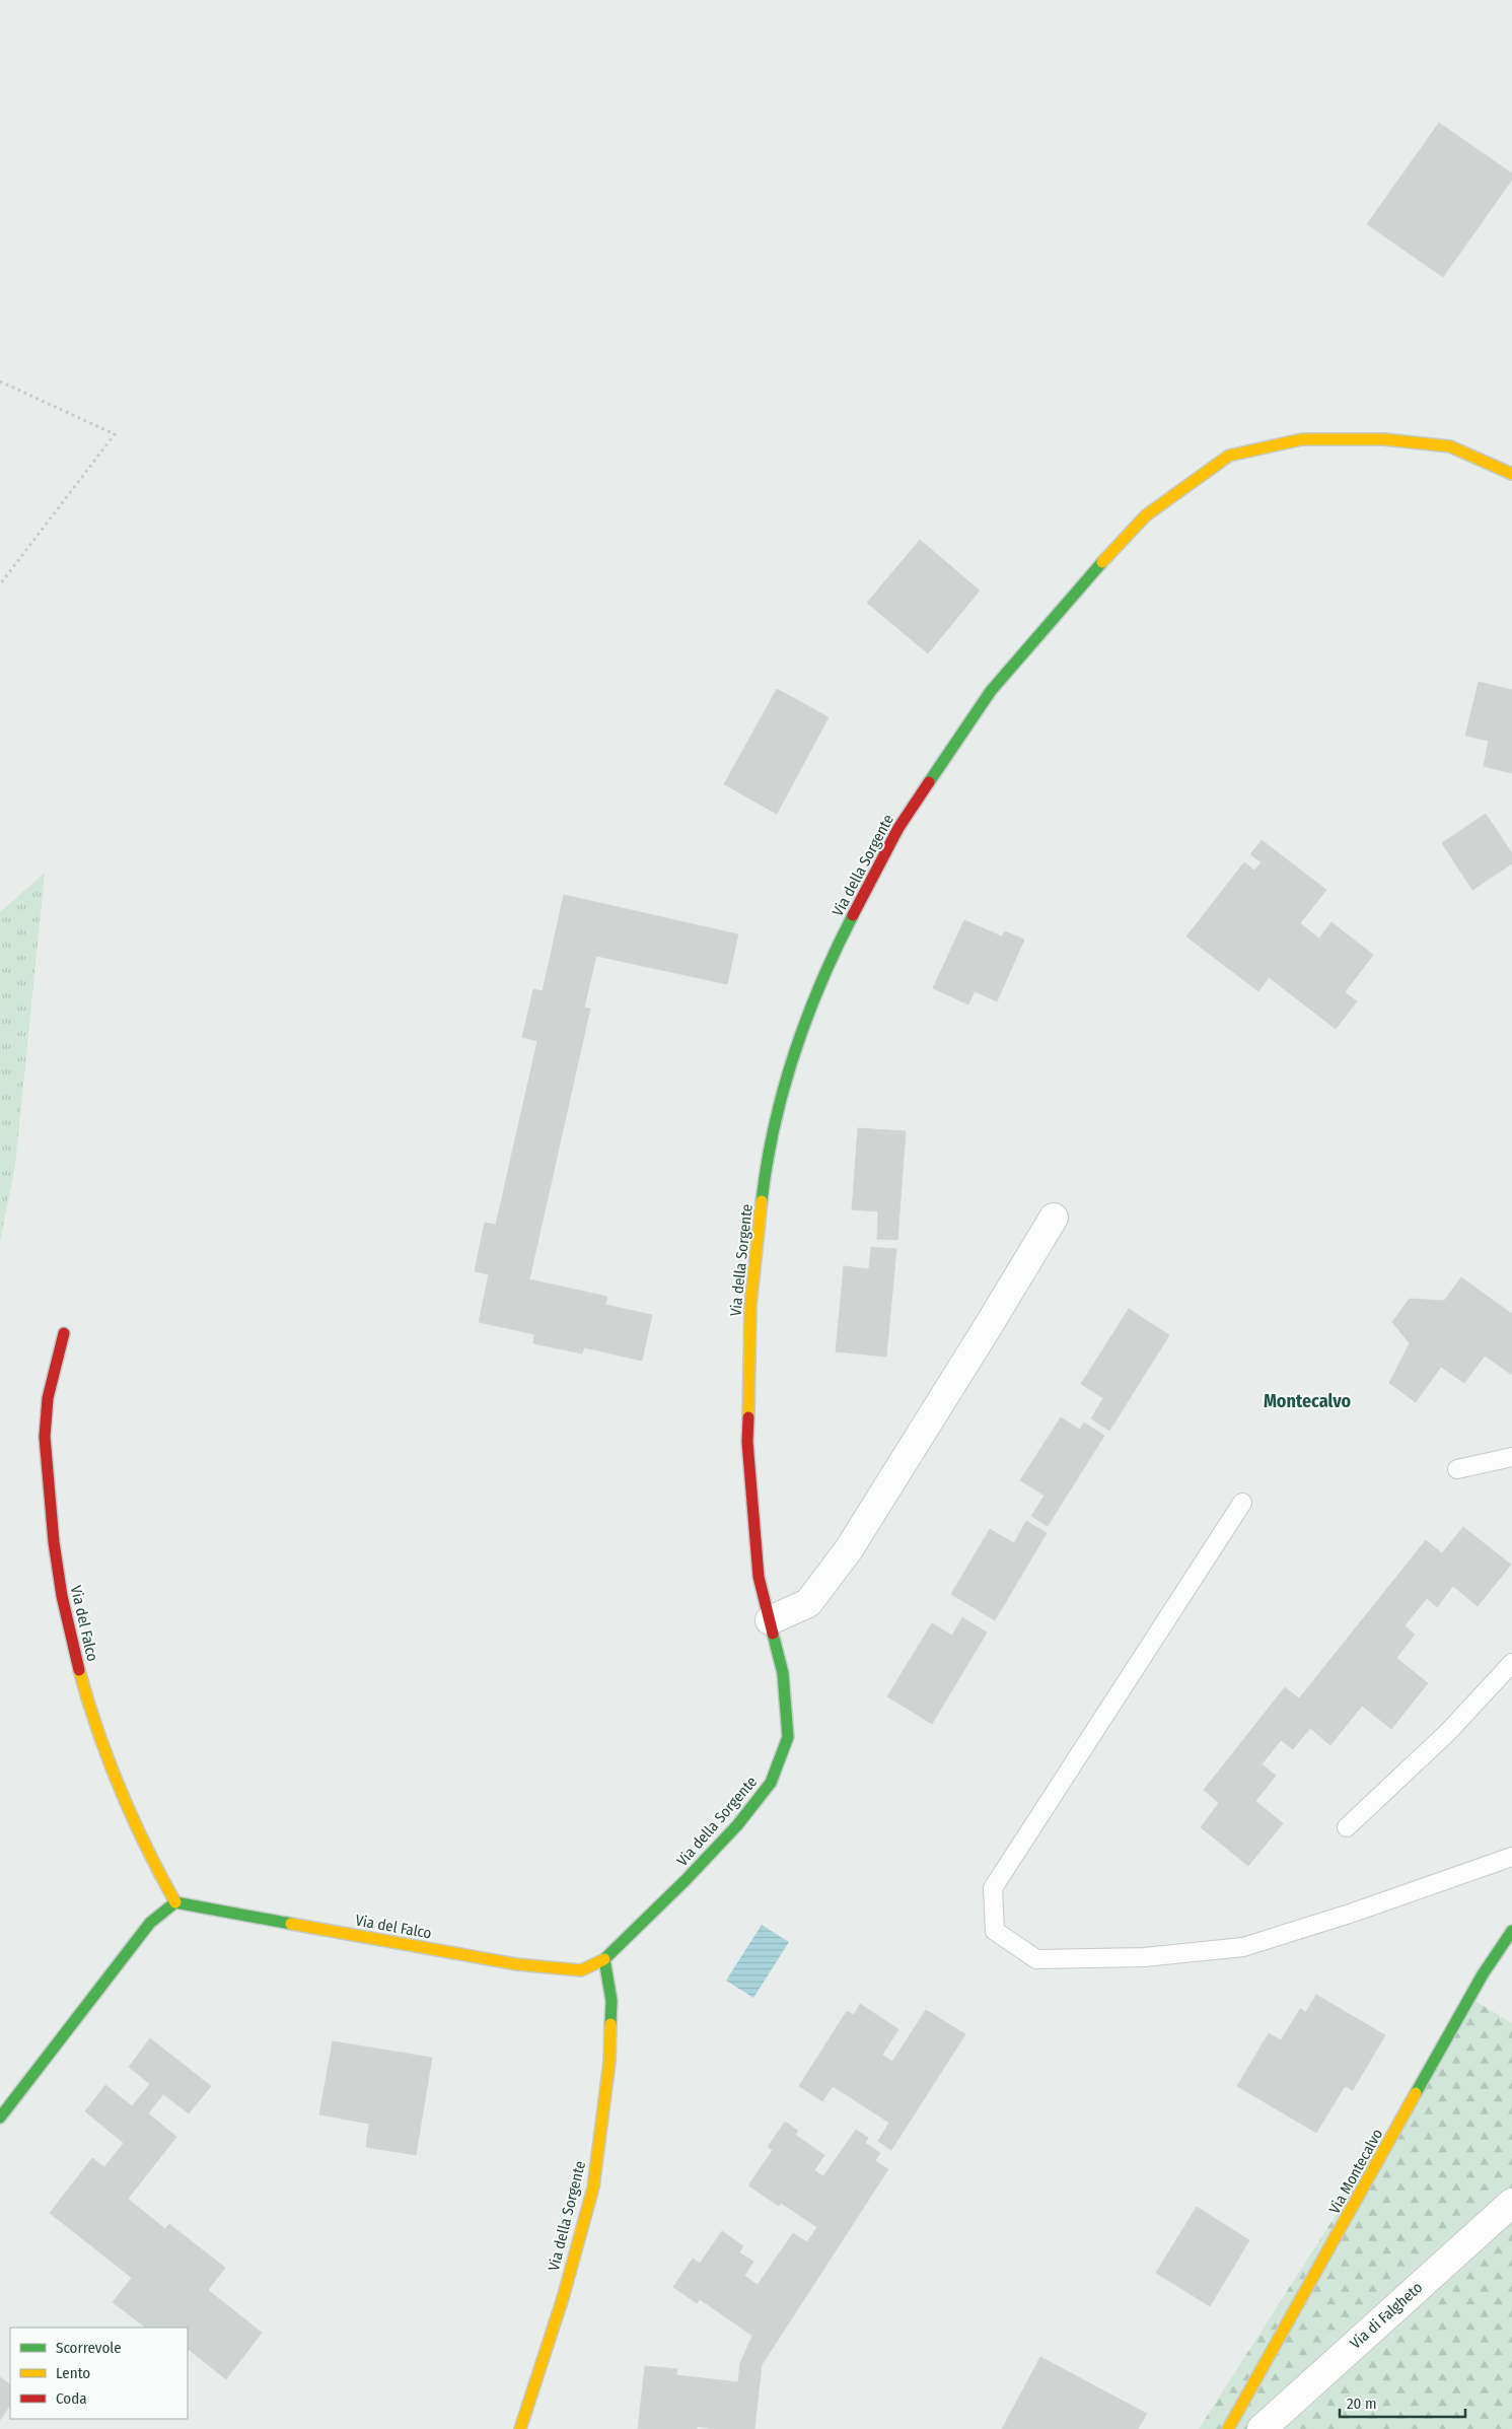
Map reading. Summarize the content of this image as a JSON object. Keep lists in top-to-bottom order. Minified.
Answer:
{"streets":{"street":["Via della Sorgente","Via del Falco","Via Montecalvo","Via di Falgheto"]},"crossings":[["Via della Sorgente","Via del Falco"]],"districts":["Montecalvo"],"legend":["Scorrevole","Lento","Coda"],"scale_bar":"20 m"}
